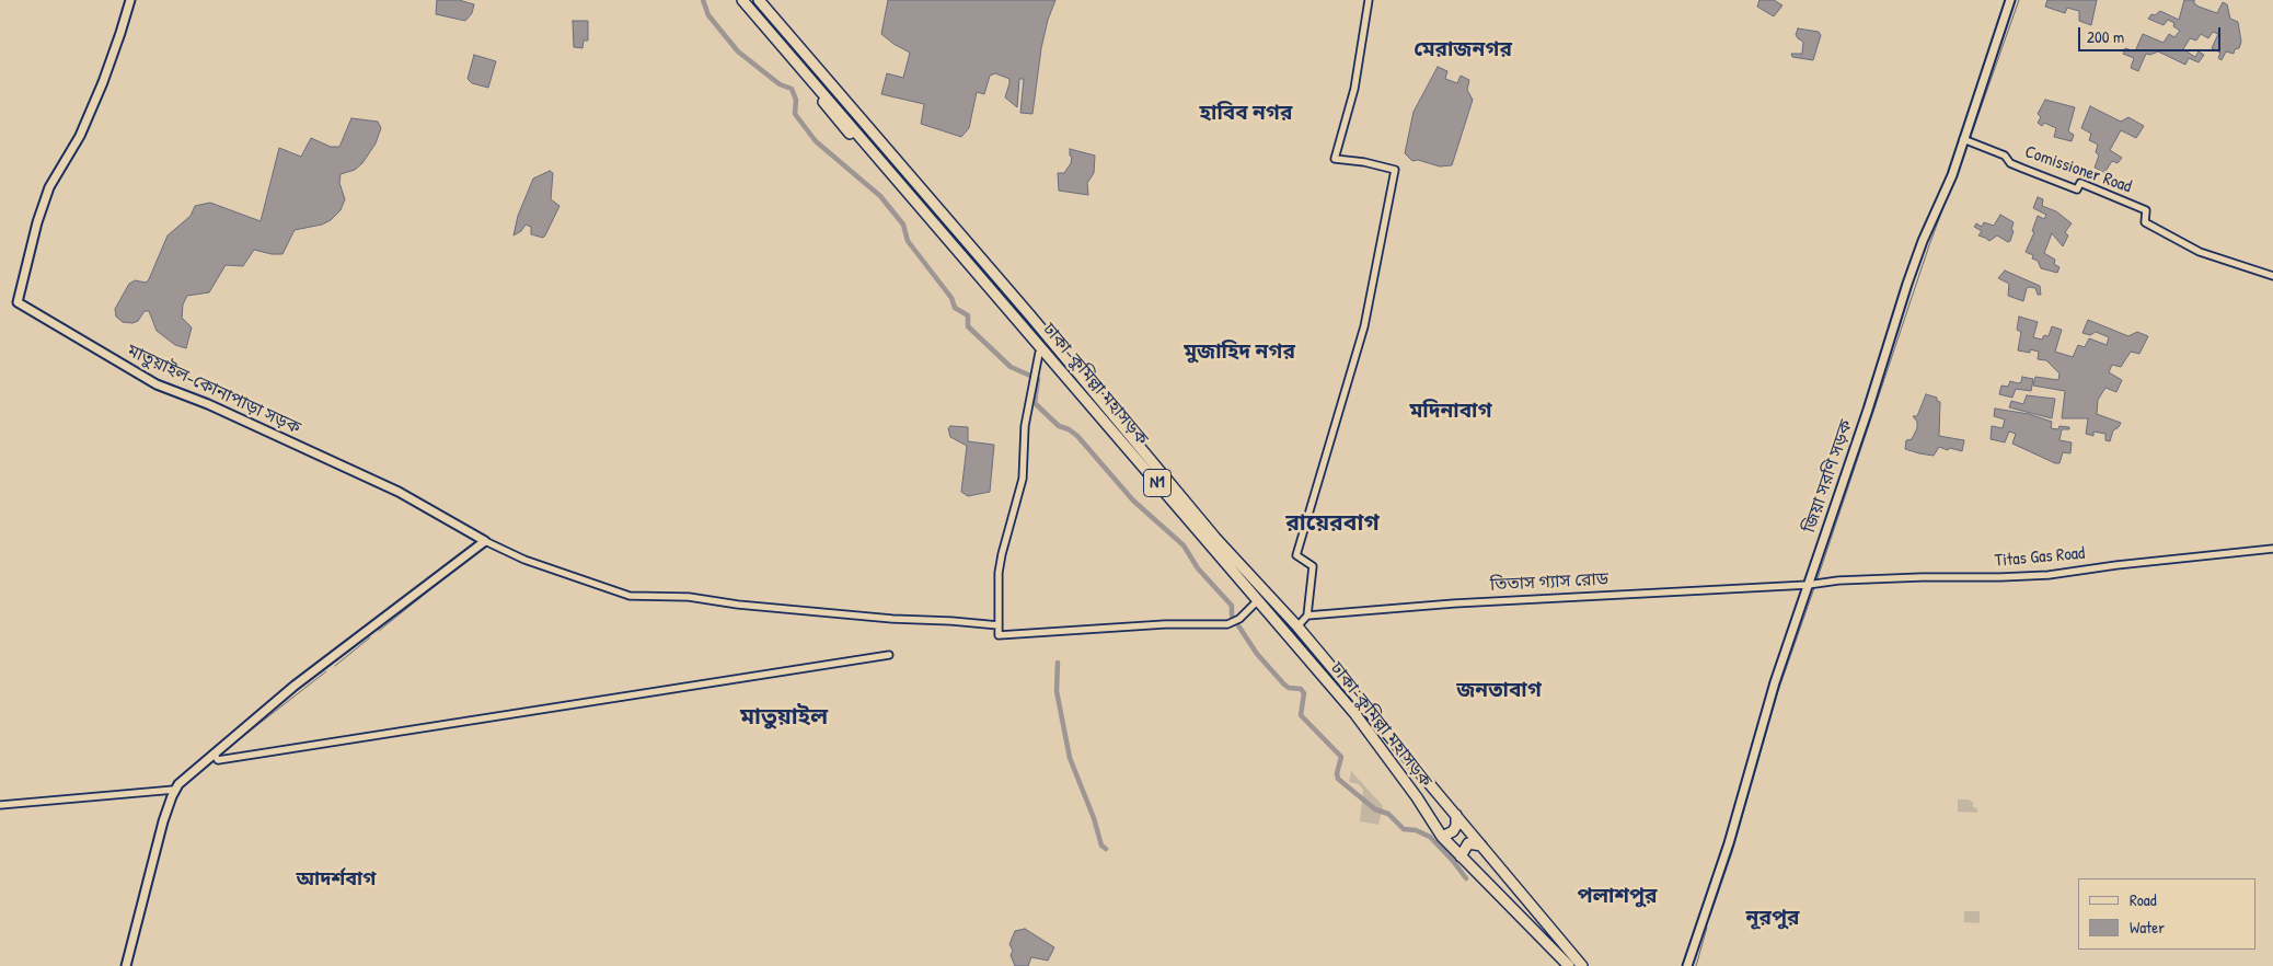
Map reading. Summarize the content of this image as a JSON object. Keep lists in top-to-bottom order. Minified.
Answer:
{"streets":{"highway":["ঢাকা–কুমিল্লা মহাসড়ক","N1"],"main road":["মাতুয়াইল-কোনাপাড়া সড়ক","জিয়া সরণি সড়ক"],"street":["Comissioner Road","Titas Gas Road","তিতাস গ্যাস রোড"]},"crossings":[["Comissioner Road","জিয়া সরণি সড়ক"],["জিয়া সরণি সড়ক","Titas Gas Road"],["জিয়া সরণি সড়ক","তিতাস গ্যাস রোড"],["Titas Gas Road","তিতাস গ্যাস রোড"]],"districts":["মেরাজনগর","হাবিব নগর","মুজাহিদ নগর","মদিনাবাগ","রায়েরবাগ","জনতাবাগ","মাতুয়াইল","আদর্শবাগ","পলাশপুর","নূরপুর"],"legend":["Road","Water"],"scale_bar":"200 m"}
